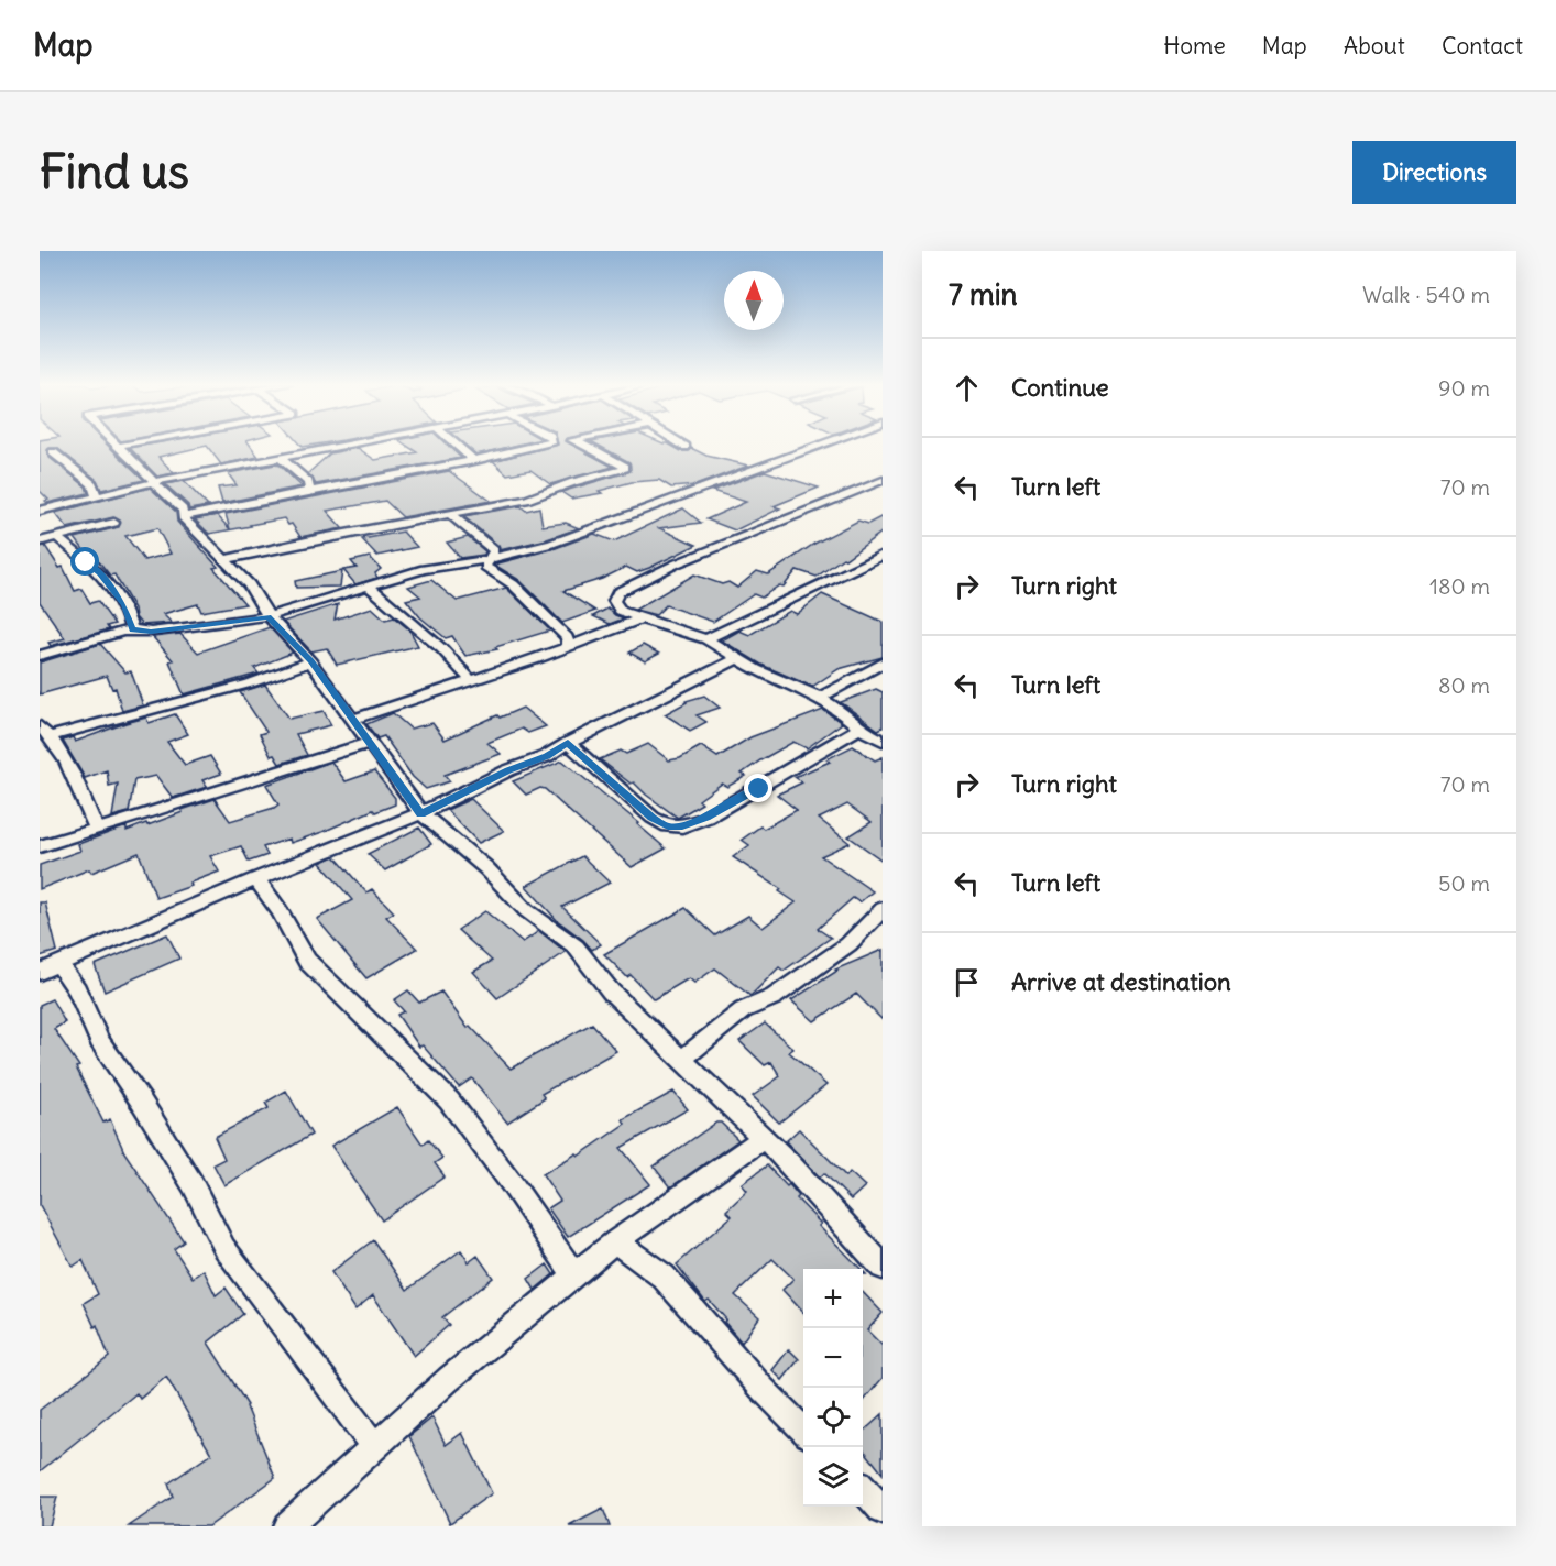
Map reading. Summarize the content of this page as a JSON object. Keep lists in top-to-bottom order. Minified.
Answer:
{"north":"top","page":{"header":"Map","nav":["Home","Map","About","Contact"],"buttons":"Directions","title":"Find us","heading":["7 min","Walk · 540 m"],"list":[["Continue","90 m"],["Turn left","70 m"],["Turn right","180 m"],["Turn left","80 m"],["Turn right","70 m"],["Turn left","50 m"],"Arrive at destination"],"map_buttons":["+","−"]}}
